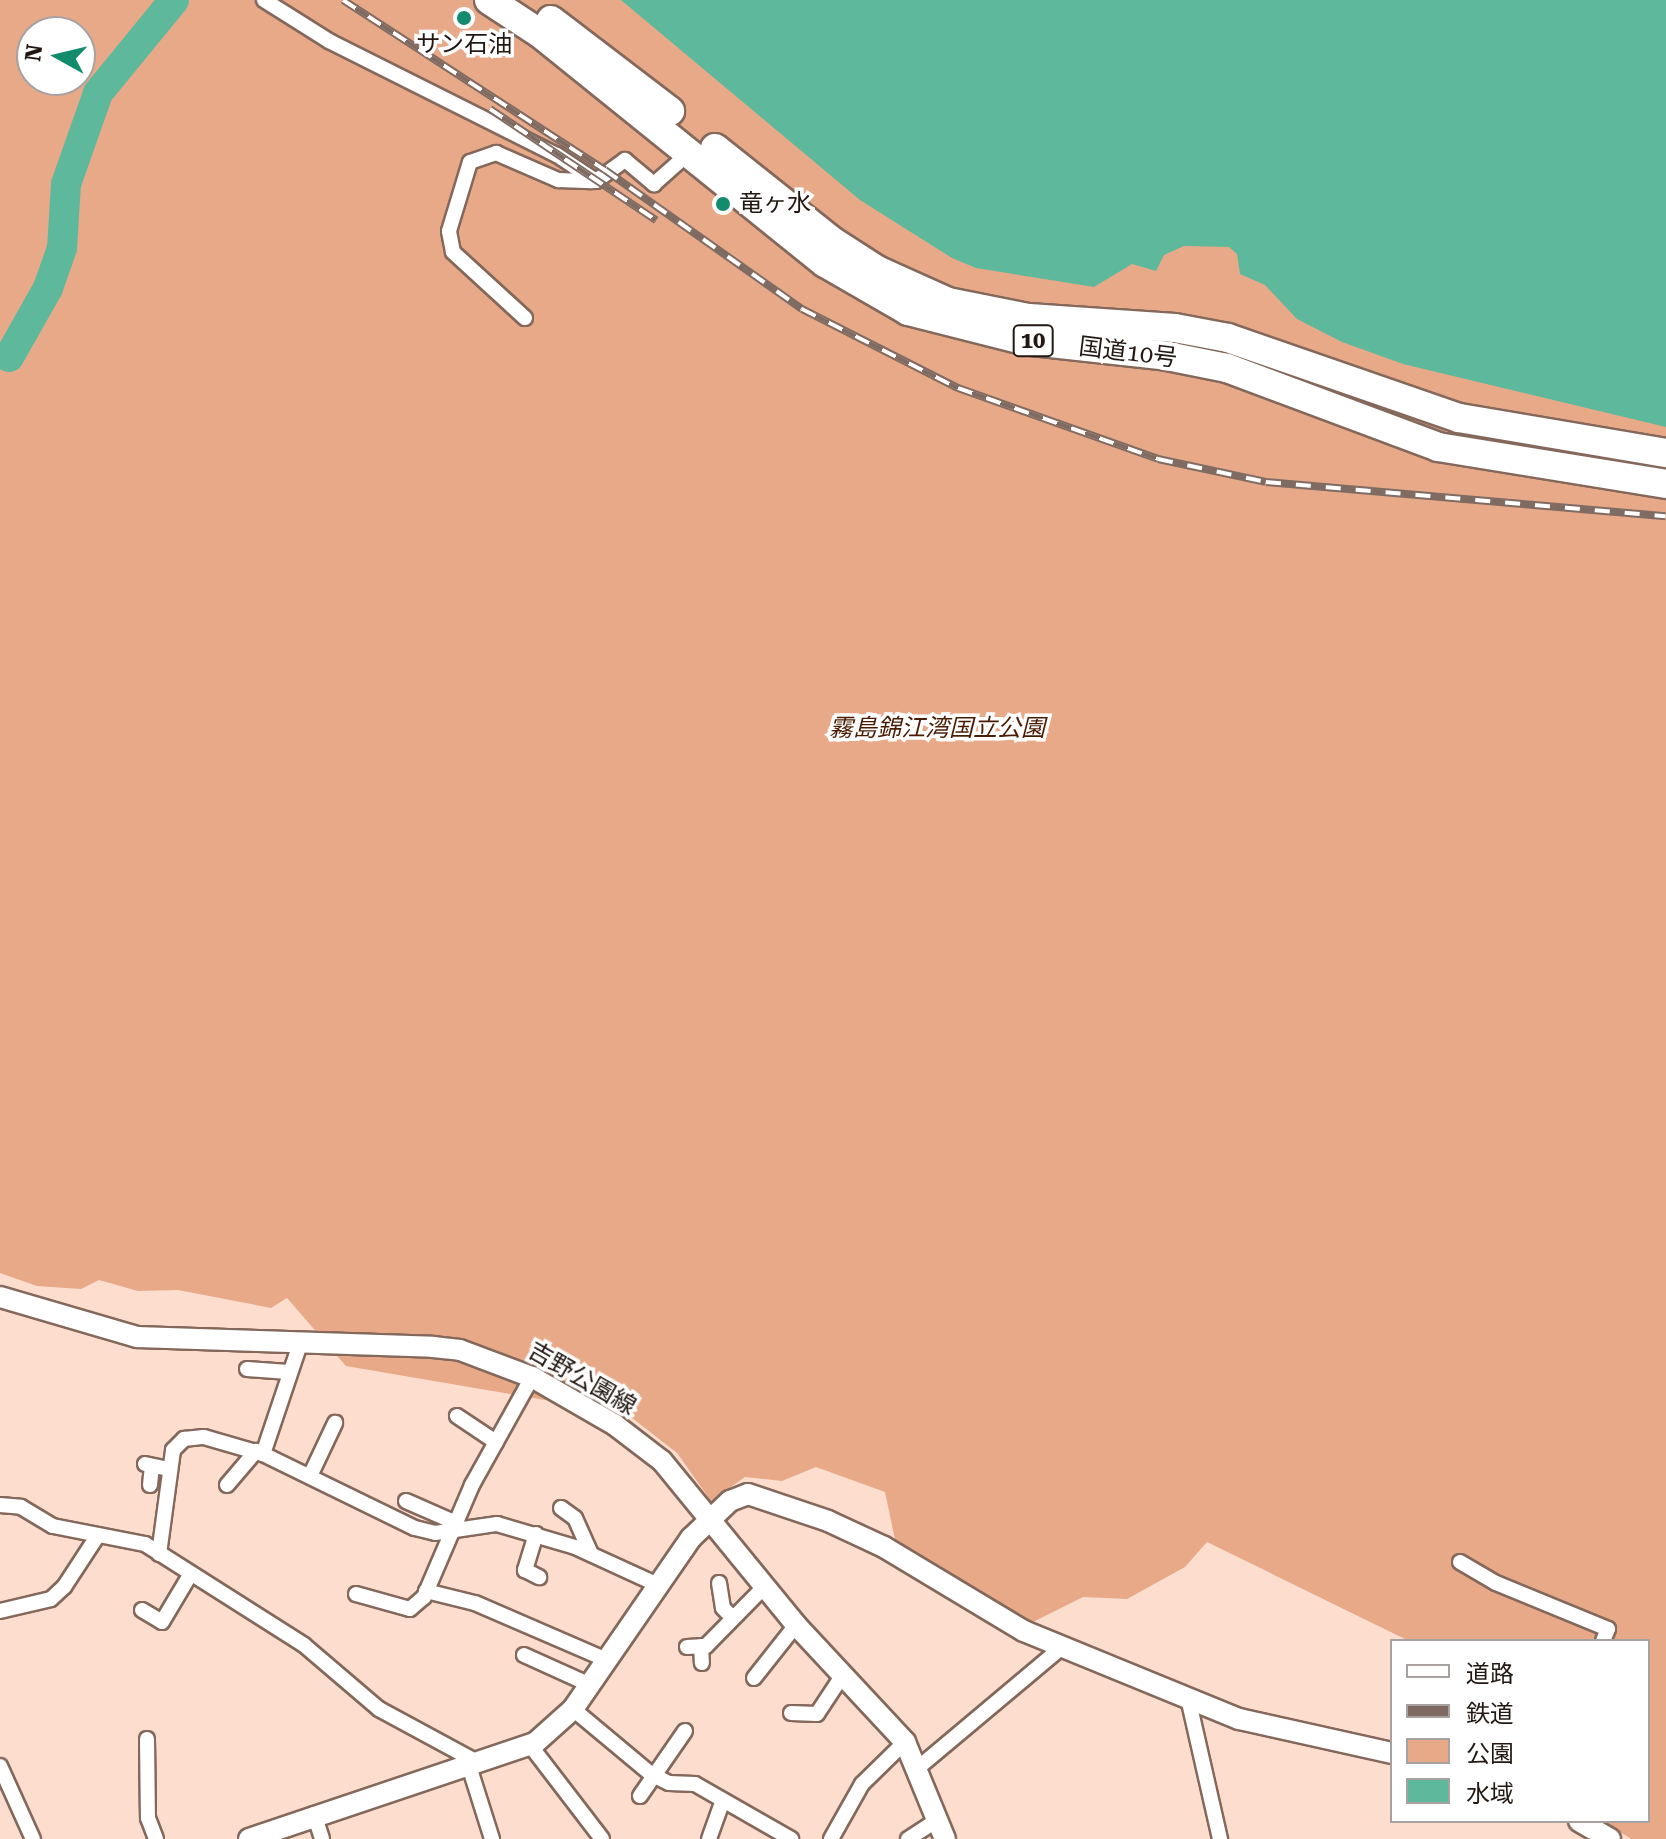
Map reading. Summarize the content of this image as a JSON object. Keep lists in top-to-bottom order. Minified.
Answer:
{"streets":{"highway":["10","国道10号"],"street":["吉野公園線"]},"parks":["霧島錦江湾国立公園"],"places":["サン石油","竜ヶ水"],"legend":["道路","鉄道","公園","水域"],"north":"left"}
